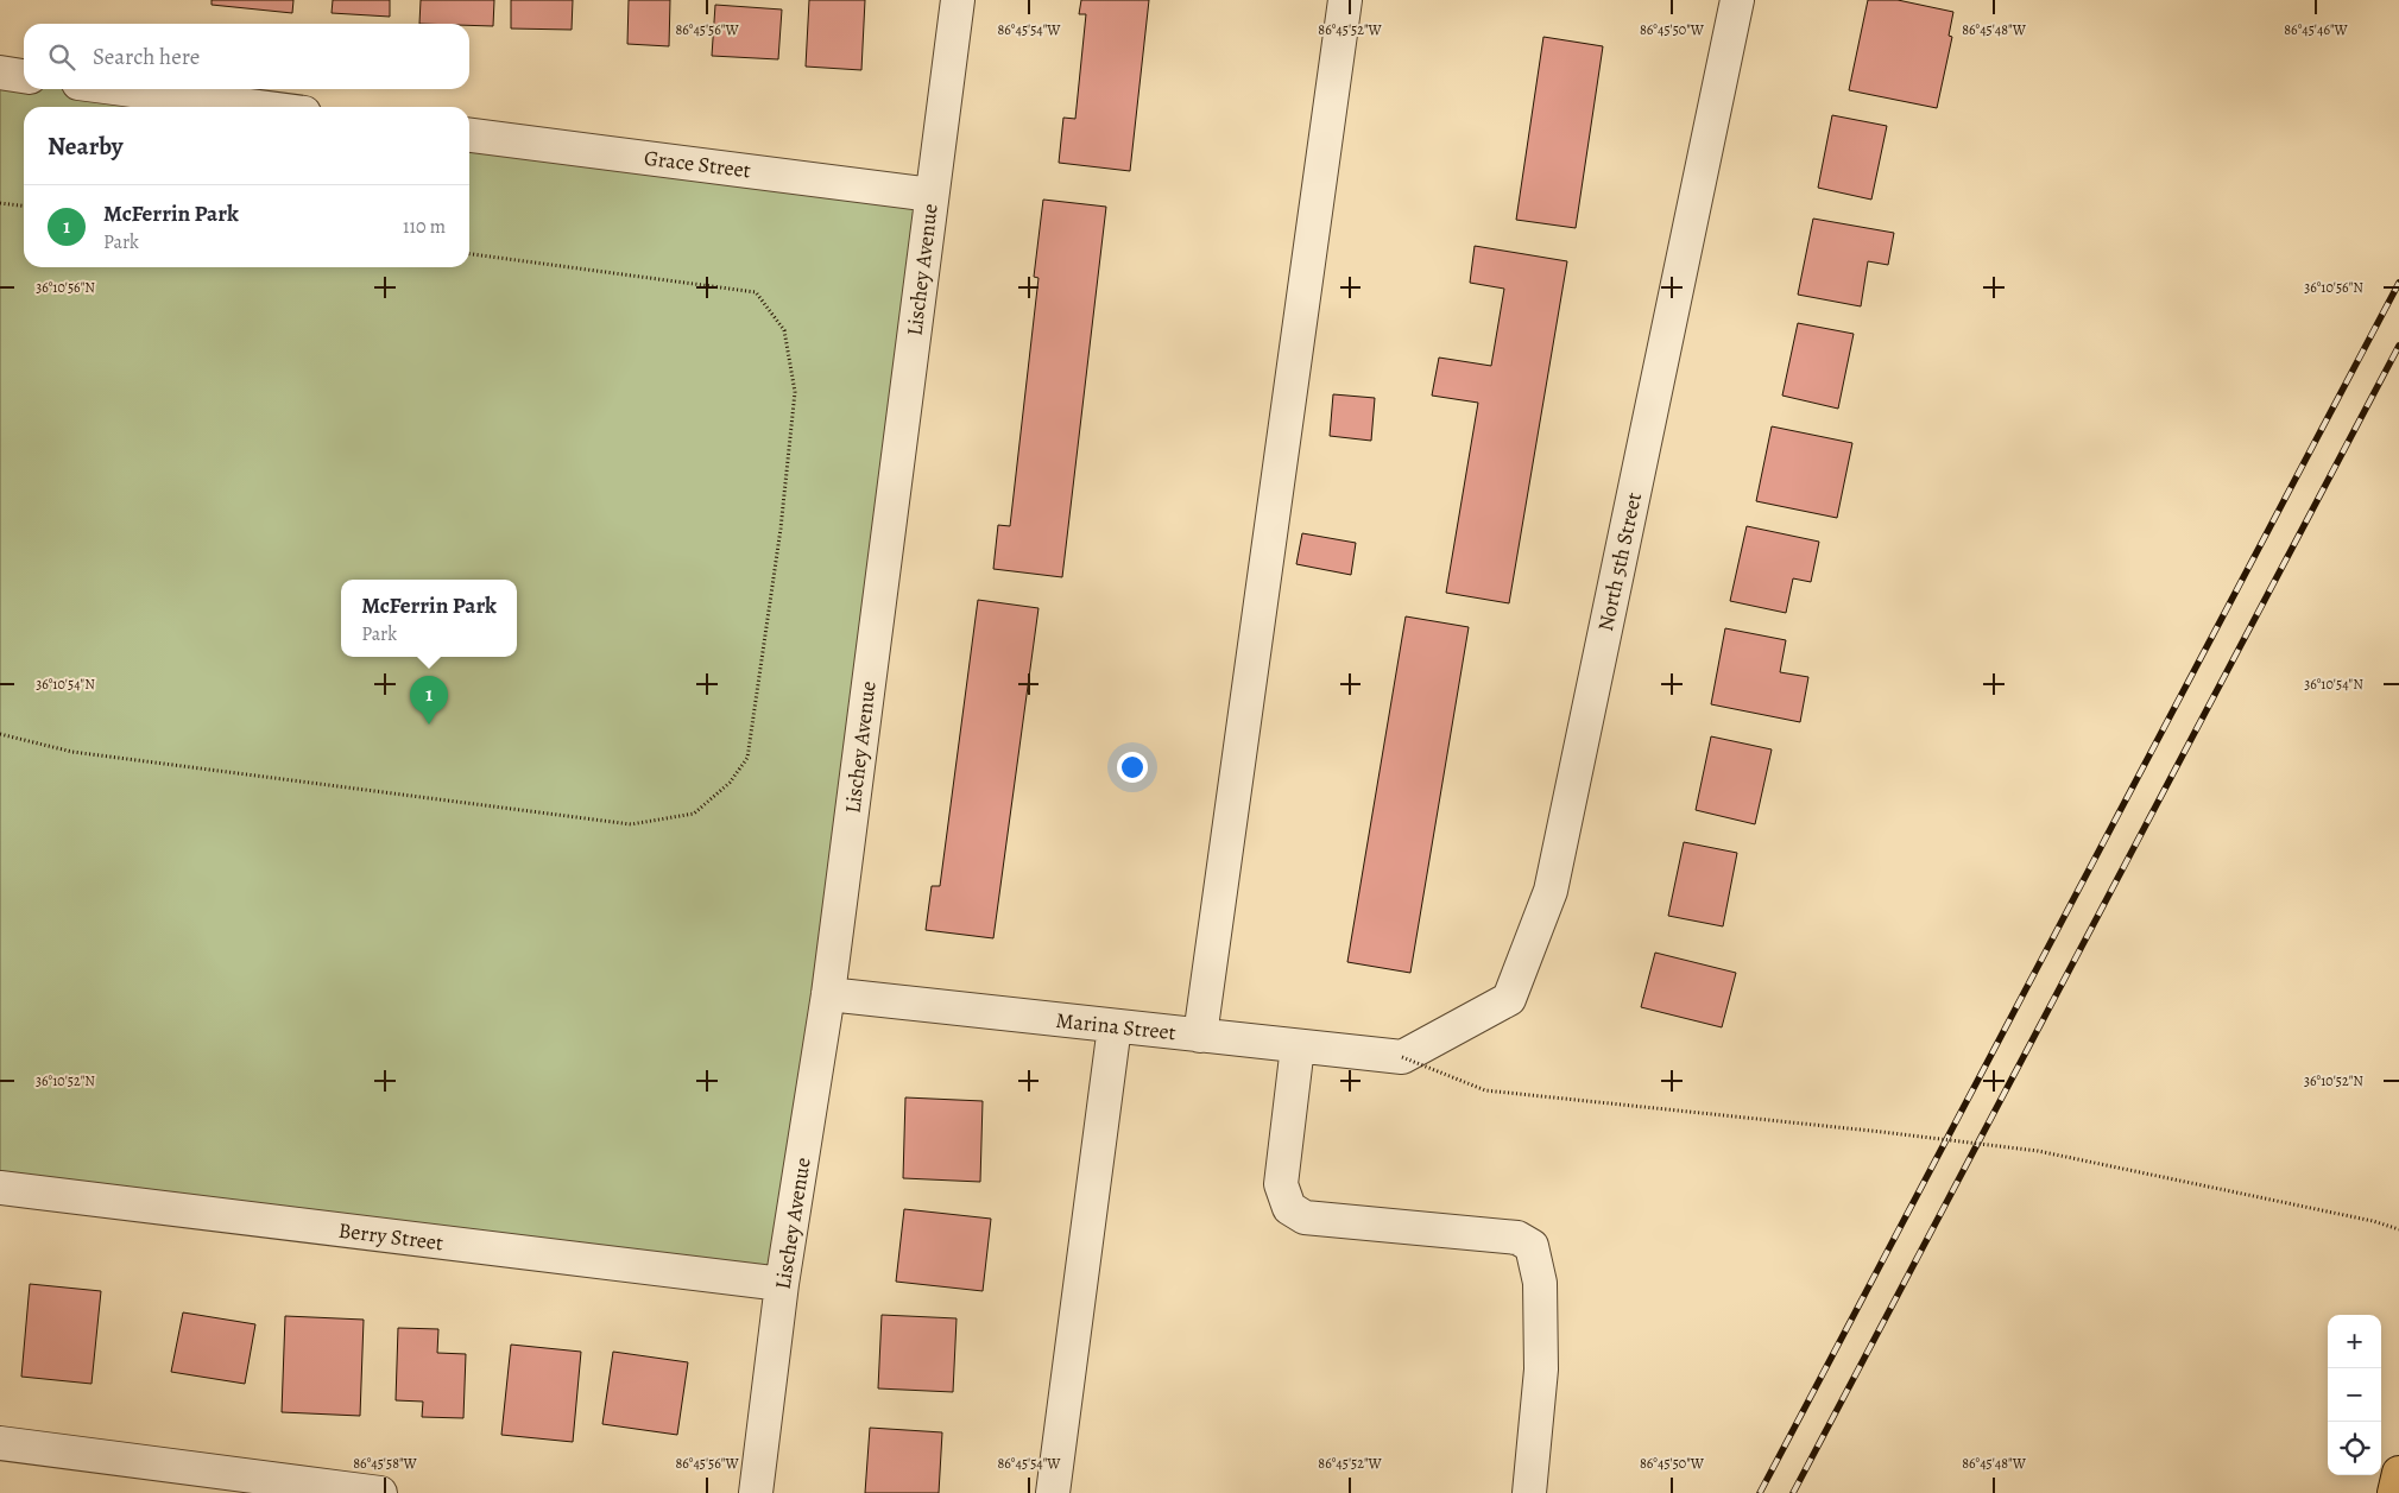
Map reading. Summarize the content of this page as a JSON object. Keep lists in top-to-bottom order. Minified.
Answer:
{"streets":{"street":["Grace Street","Lischey Avenue","North 5th Street","Marina Street","Berry Street"]},"crossings":[["Grace Street","Lischey Avenue"],["Lischey Avenue","Marina Street"],["Lischey Avenue","Berry Street"],["North 5th Street","Marina Street"]],"page":{"search":"Search here","heading":"Nearby","list":[{"mark":"1","name":"McFerrin Park","note":"Park","value":"110 m"}],"popup":["McFerrin Park","Park"],"pins":"1","map_buttons":["+","−"]},"coordinates":["86°45'56\"W","86°45'54\"W","86°45'52\"W","86°45'50\"W","86°45'48\"W","86°45'46\"W","36°10'56\"N","36°10'54\"N","36°10'52\"N","86°45'58\"W"]}
